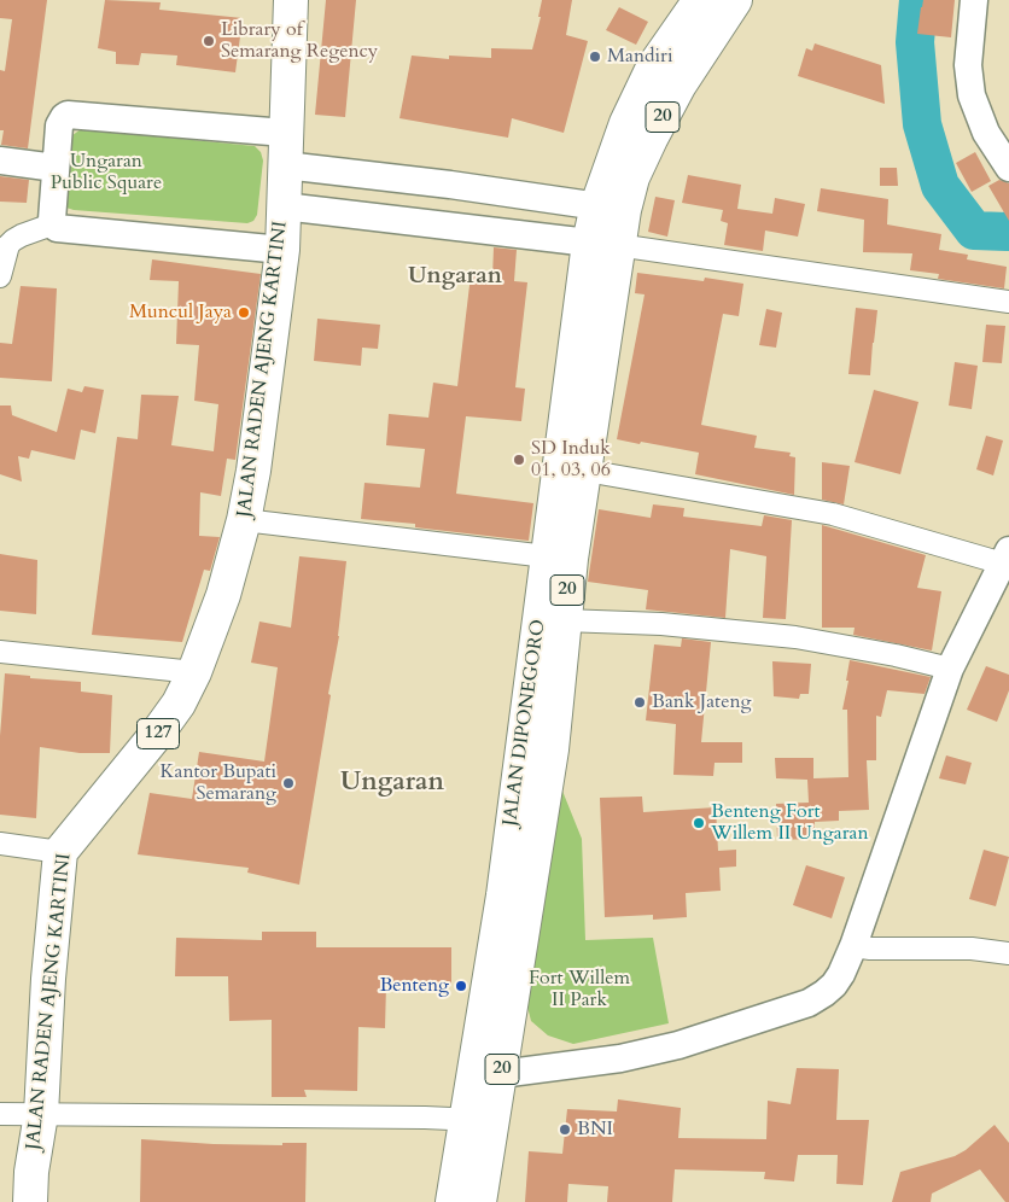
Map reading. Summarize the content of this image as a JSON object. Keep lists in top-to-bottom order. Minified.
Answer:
{"streets":{"main road":["20","JALAN RADEN AJENG KARTINI","JALAN DIPONEGORO","127"]},"crossings":[["20","JALAN DIPONEGORO"],["JALAN RADEN AJENG KARTINI","127"]],"districts":["Ungaran","Ungaran"],"parks":["Ungaran Public Square","Fort Willem II Park"],"places":["Library of Semarang Regency","Mandiri","Muncul Jaya","SD Induk 01, 03, 06","Bank Jateng","Kantor Bupati Semarang","Benteng Fort Willem II Ungaran","Benteng","BNI"]}
